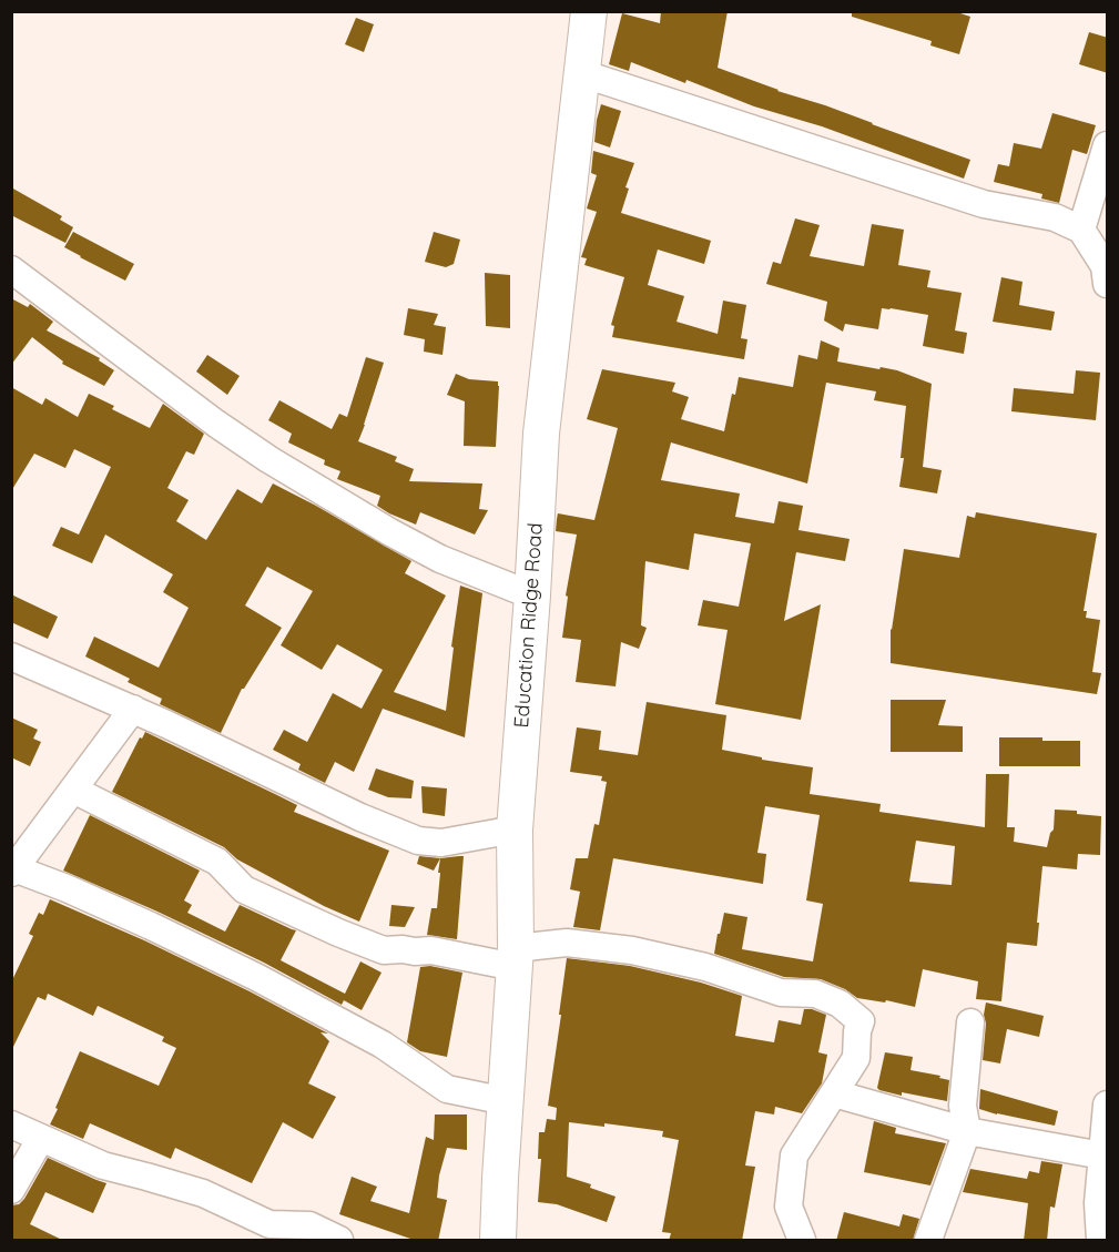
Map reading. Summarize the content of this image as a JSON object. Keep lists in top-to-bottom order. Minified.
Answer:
{"streets":{"main road":["Education Ridge Road"]}}
